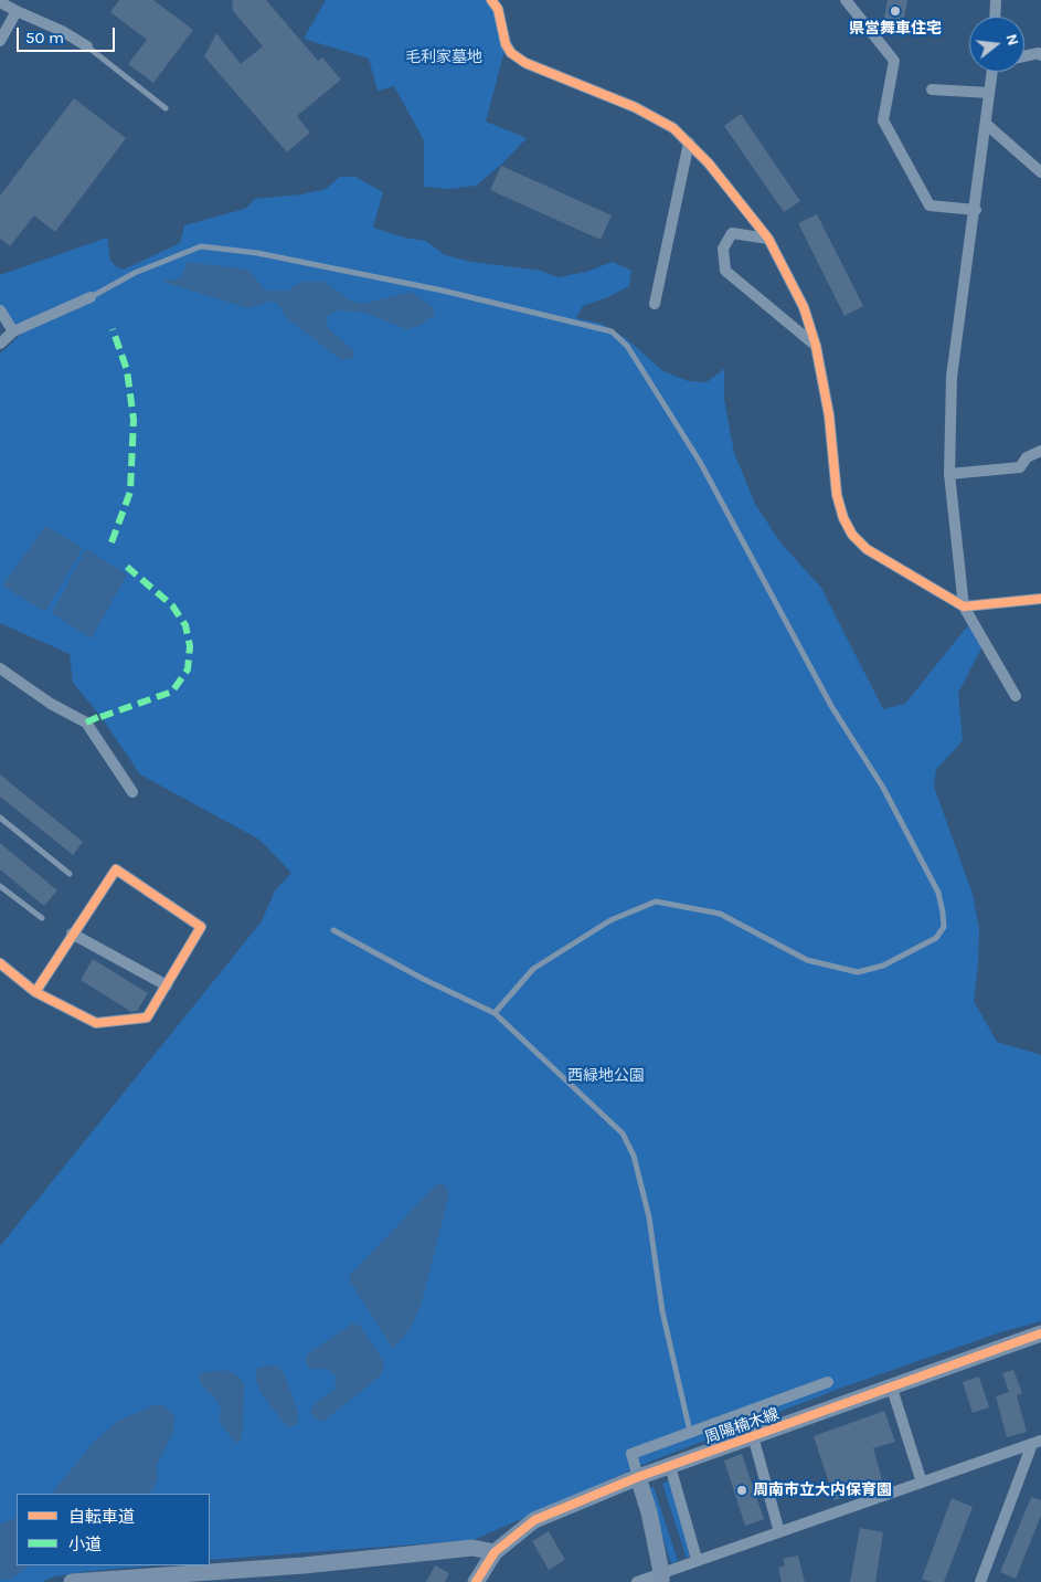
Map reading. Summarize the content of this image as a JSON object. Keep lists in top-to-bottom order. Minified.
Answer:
{"streets":{"street":["周陽楠木線"]},"parks":["毛利家墓地","西緑地公園"],"places":["県営舞車住宅","周南市立大内保育園"],"legend":["自転車道","小道"],"scale_bar":"50 m","north":"right"}
